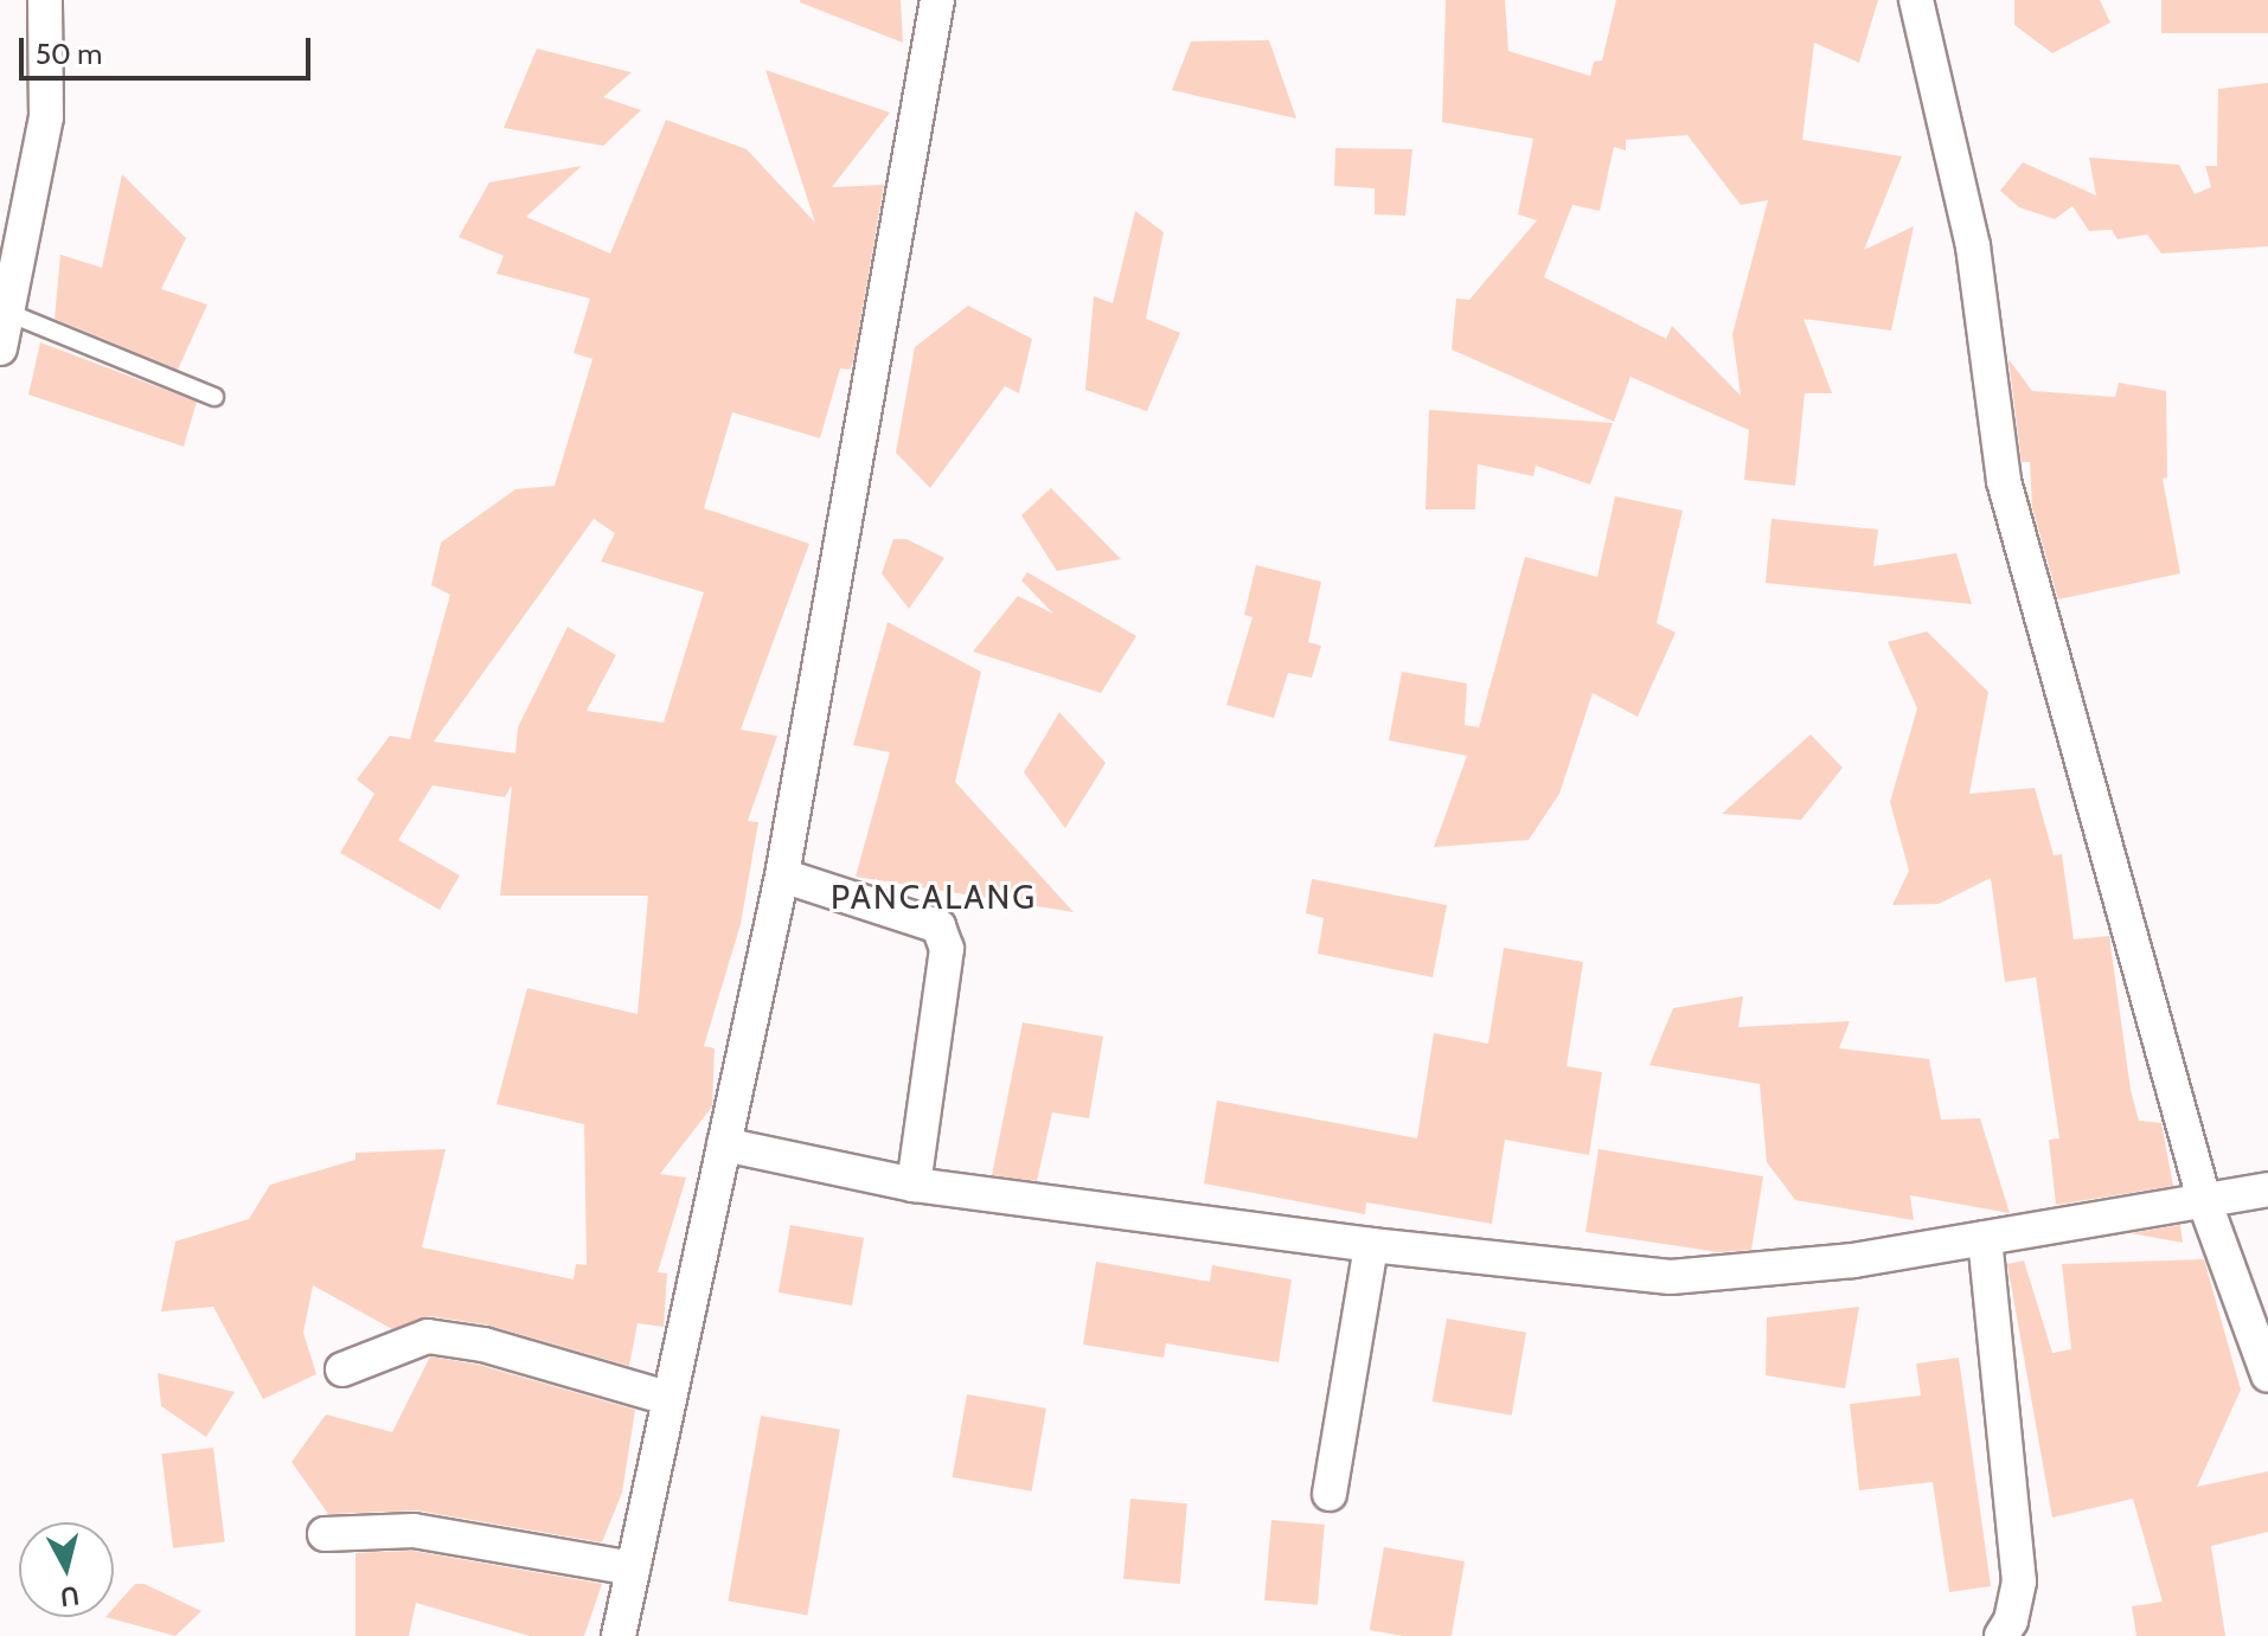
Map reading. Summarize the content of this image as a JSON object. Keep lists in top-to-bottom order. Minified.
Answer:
{"districts":["PANCALANG"],"scale_bar":"50 m","north":"bottom"}
